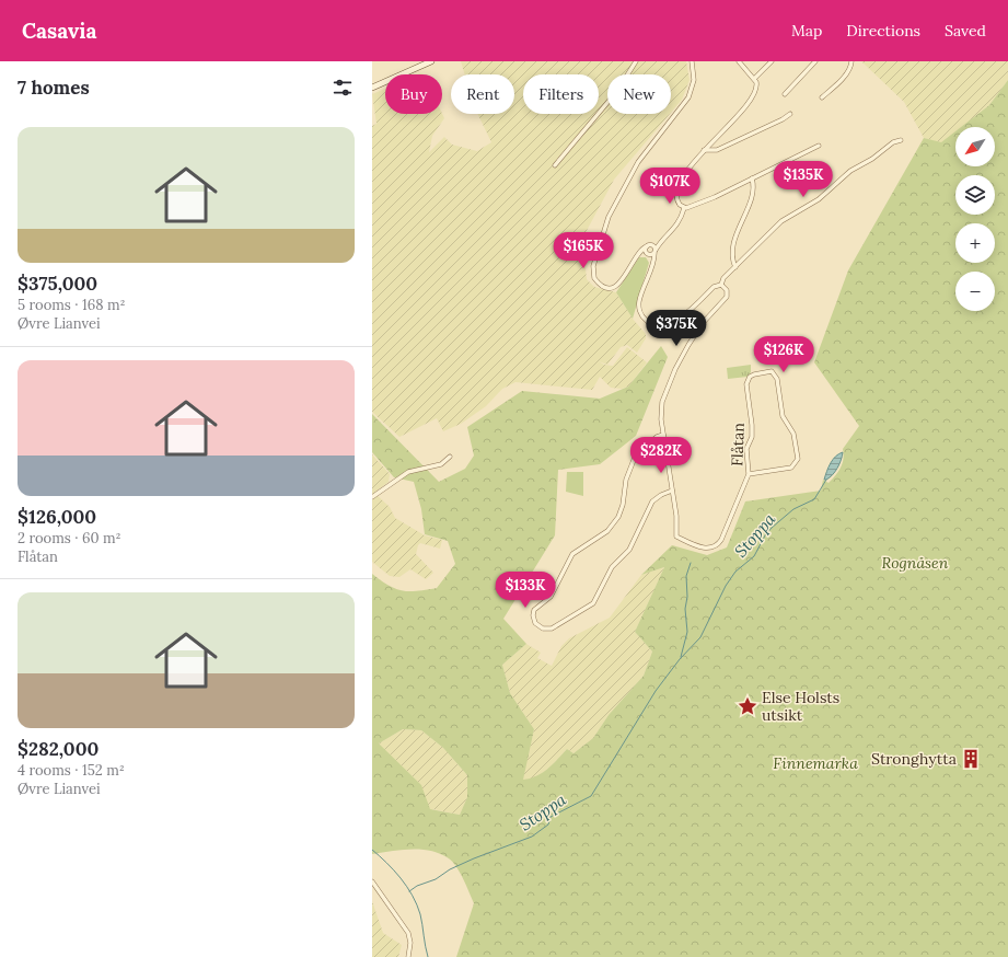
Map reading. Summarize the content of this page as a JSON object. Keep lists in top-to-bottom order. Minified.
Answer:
{"streets":{"street":["Flåtan"]},"water":["Stoppa"],"parks":["Rognåsen","Finnemarka"],"places":{"place":["Else Holsts utsikt"],"building":["Stronghytta"]},"north":"bottom left","page":{"header":"Casavia","nav":["Map","Directions","Saved"],"heading":"7 homes","chip":["Buy","Rent","Filters","New"],"list":[{"name":"$375,000","note":"5 rooms · 168 m² · Øvre Lianvei"},{"name":"$126,000","note":"2 rooms · 60 m² · Flåtan"},{"name":"$282,000","note":"4 rooms · 152 m² · Øvre Lianvei"}],"map_buttons":["+","−"],"price":["$135K","$107K","$165K","$375K","$126K","$282K","$133K"]}}
